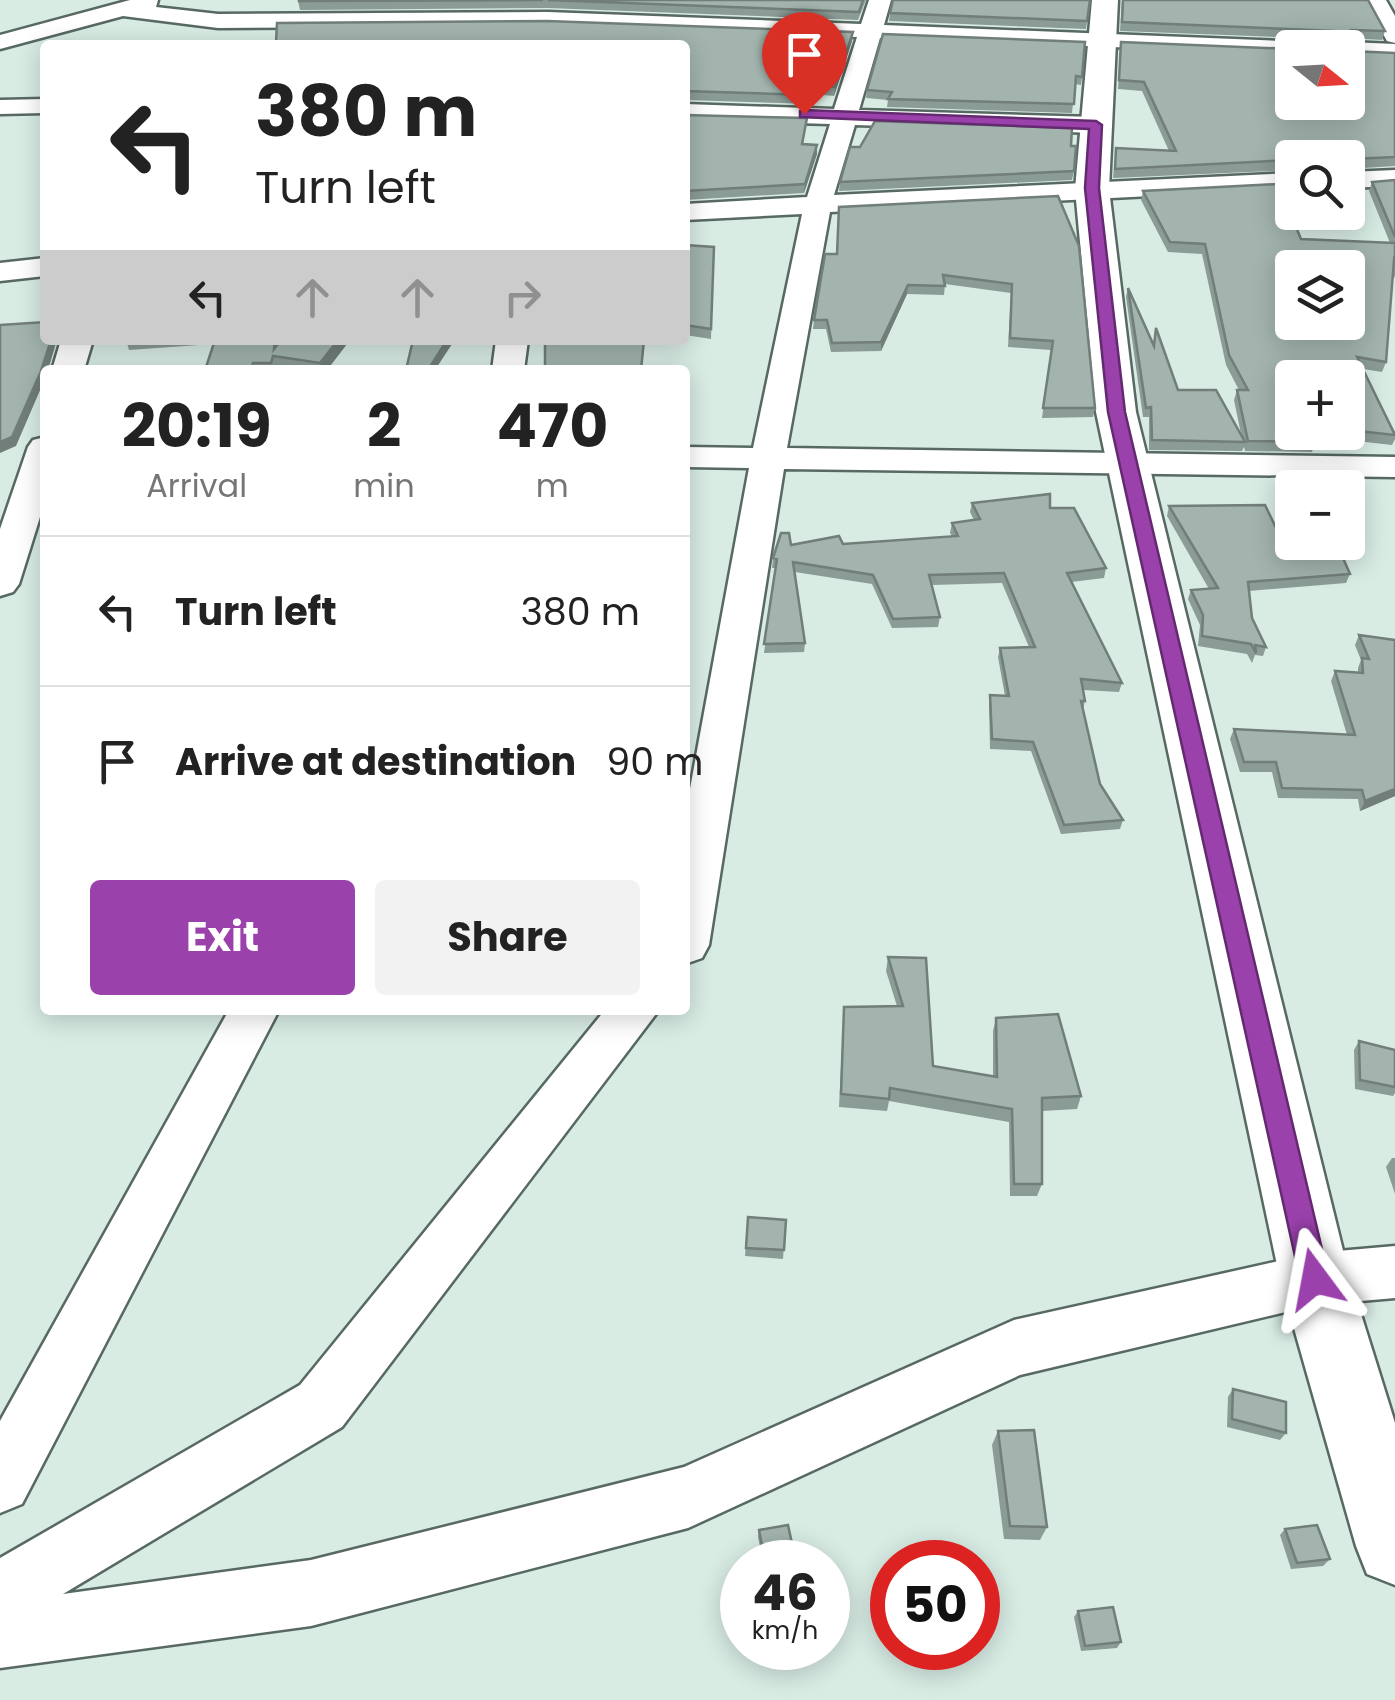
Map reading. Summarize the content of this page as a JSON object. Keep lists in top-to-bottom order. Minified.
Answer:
{"north":"right","page":{"map_buttons":["+","−"],"turn":["380 m","Turn left"],"eta":["20:19","Arrival","2","min","470","m"],"list":[{"name":"Turn left","value":"380 m"},{"name":"Arrive at destination","value":"90 m"}],"buttons":["Exit","Share"],"speed":"46 km/h","limit":"50"}}
